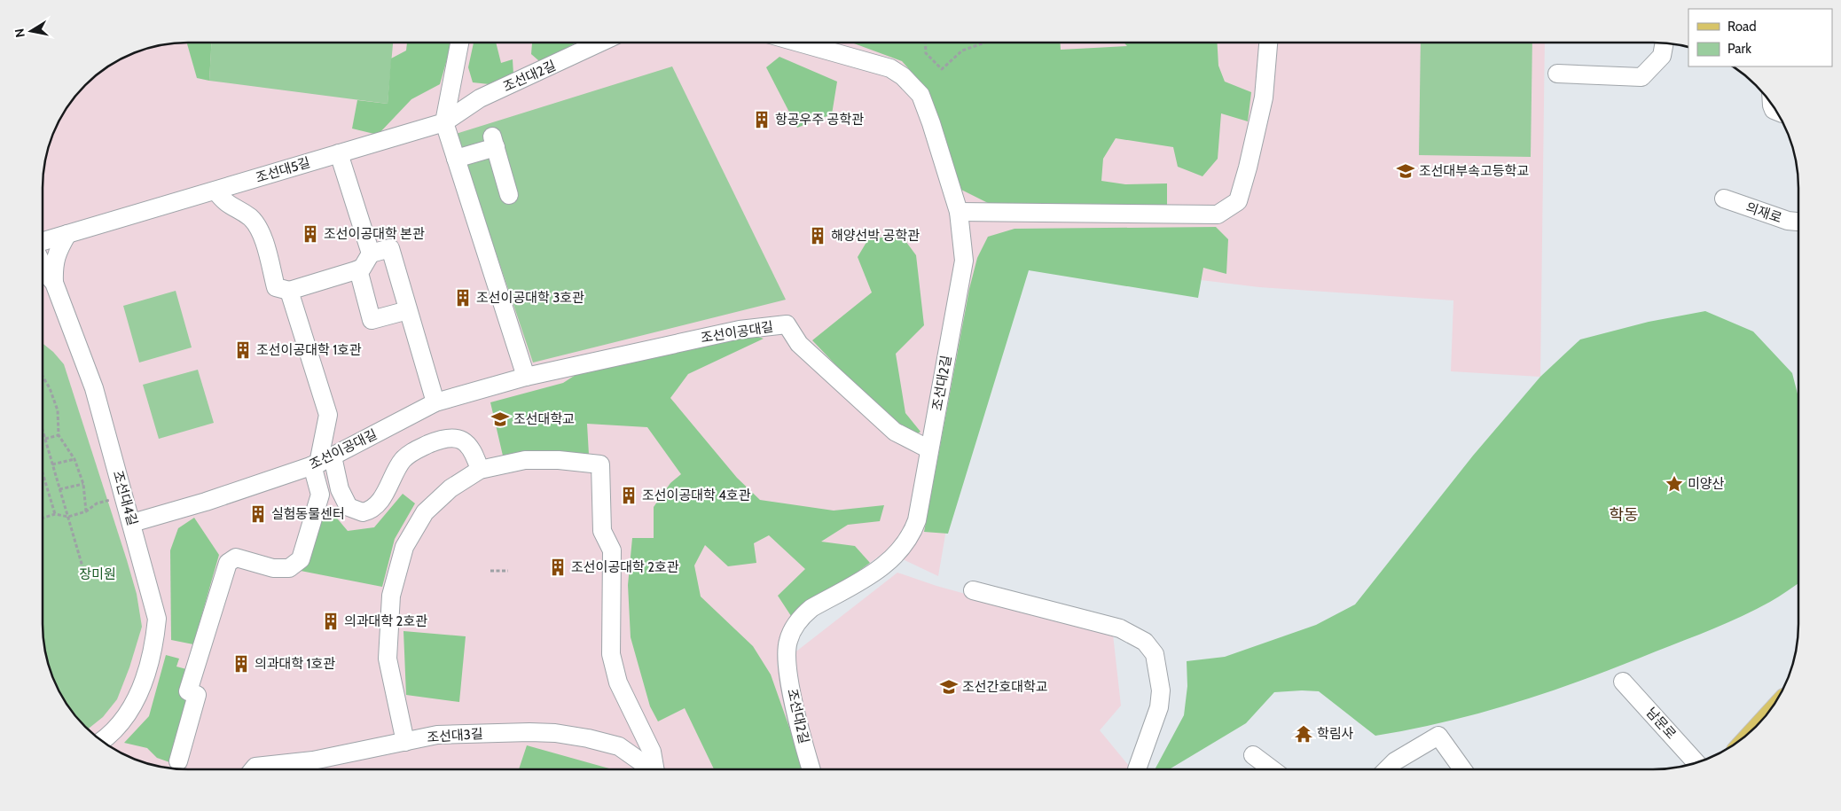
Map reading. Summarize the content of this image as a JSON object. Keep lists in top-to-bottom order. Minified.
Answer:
{"streets":{"street":["조선대2길","조선대5길","의재로","조선이공대길","조선대4길","남문로","조선대3길"]},"crossings":[["조선대2길","조선대5길"],["조선대2길","조선이공대길"],["조선이공대길","조선대4길"]],"districts":["학동"],"parks":["장미원"],"places":{"building":["항공우주 공학관","조선이공대학 본관","해양선박 공학관","조선이공대학 3호관","조선이공대학 1호관","조선이공대학 4호관","실험동물센터","조선이공대학 2호관","의과대학 2호관","의과대학 1호관"],"school or university":["조선대부속고등학교","조선대학교","조선간호대학교"],"place":["미양산"],"temple":["학림사"]},"legend":["Road","Park"],"north":"left"}
